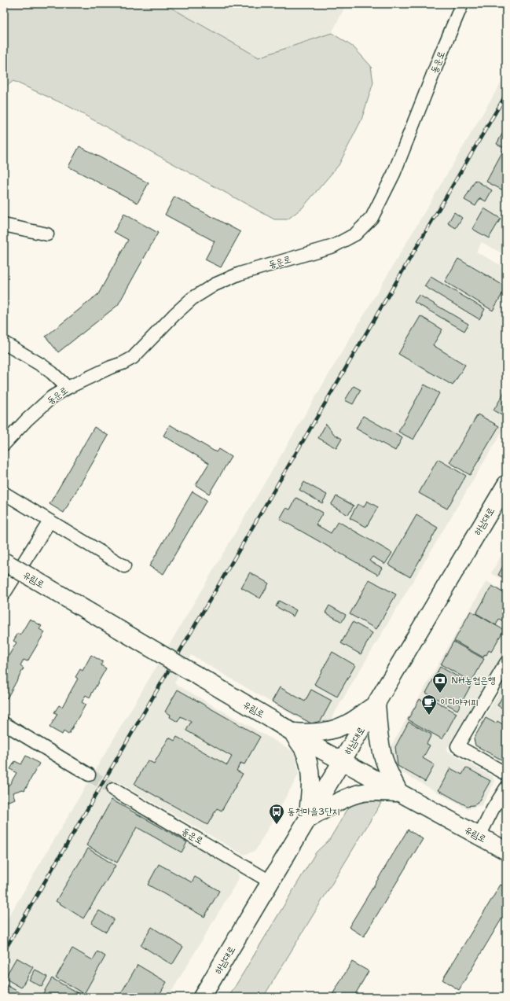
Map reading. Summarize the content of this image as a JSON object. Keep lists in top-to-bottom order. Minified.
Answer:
{"streets":{"street":["동운로","하남대로","유림로"]},"crossings":[["동운로","하남대로"],["하남대로","유림로"]],"places":{"bank":["NH농협은행"],"cafe":["이디야커피"],"bus stop":["동천마을3단지"]}}
